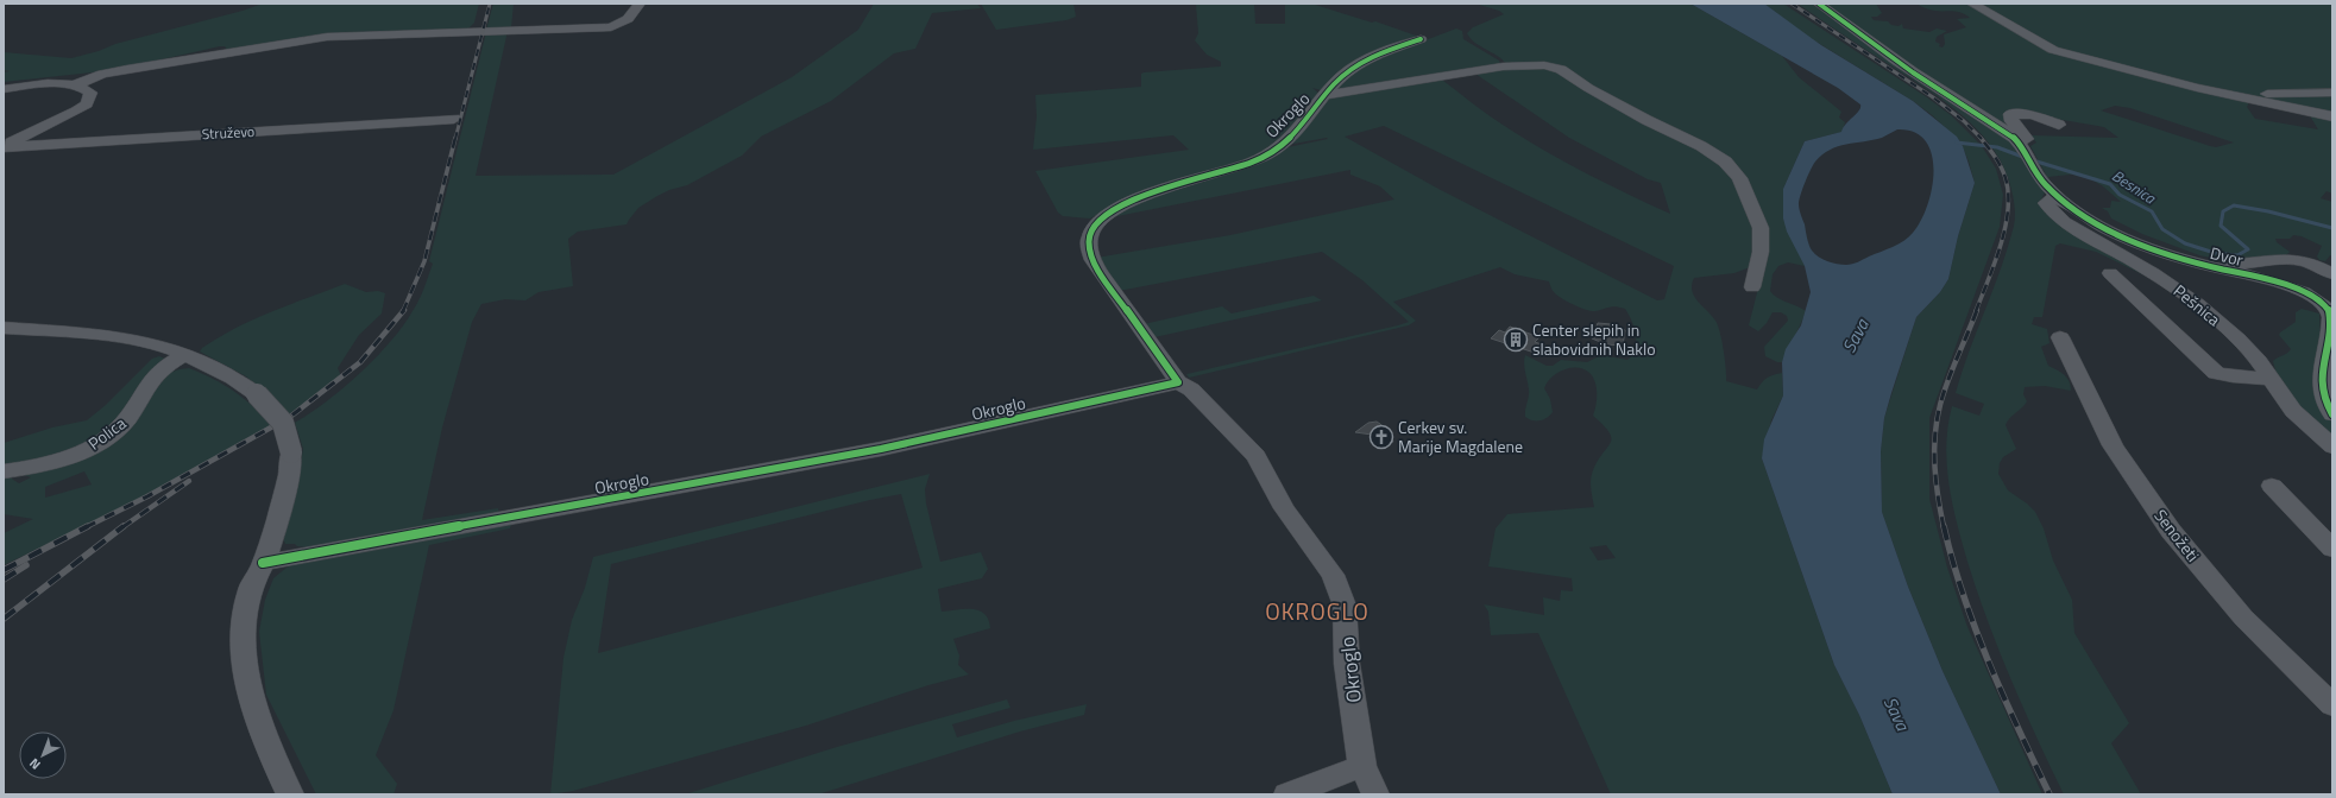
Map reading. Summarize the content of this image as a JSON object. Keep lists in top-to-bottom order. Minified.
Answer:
{"streets":{"street":["Okroglo","Struževo","Dvor","Pešnica","Polica","Senožeti"]},"crossings":[["Dvor","Pešnica"]],"districts":["OKROGLO"],"water":["Besnica","Sava"],"places":{"building":["Center slepih in slabovidnih Naklo"],"church":["Cerkev sv. Marije Magdalene"]},"north":"bottom left"}
